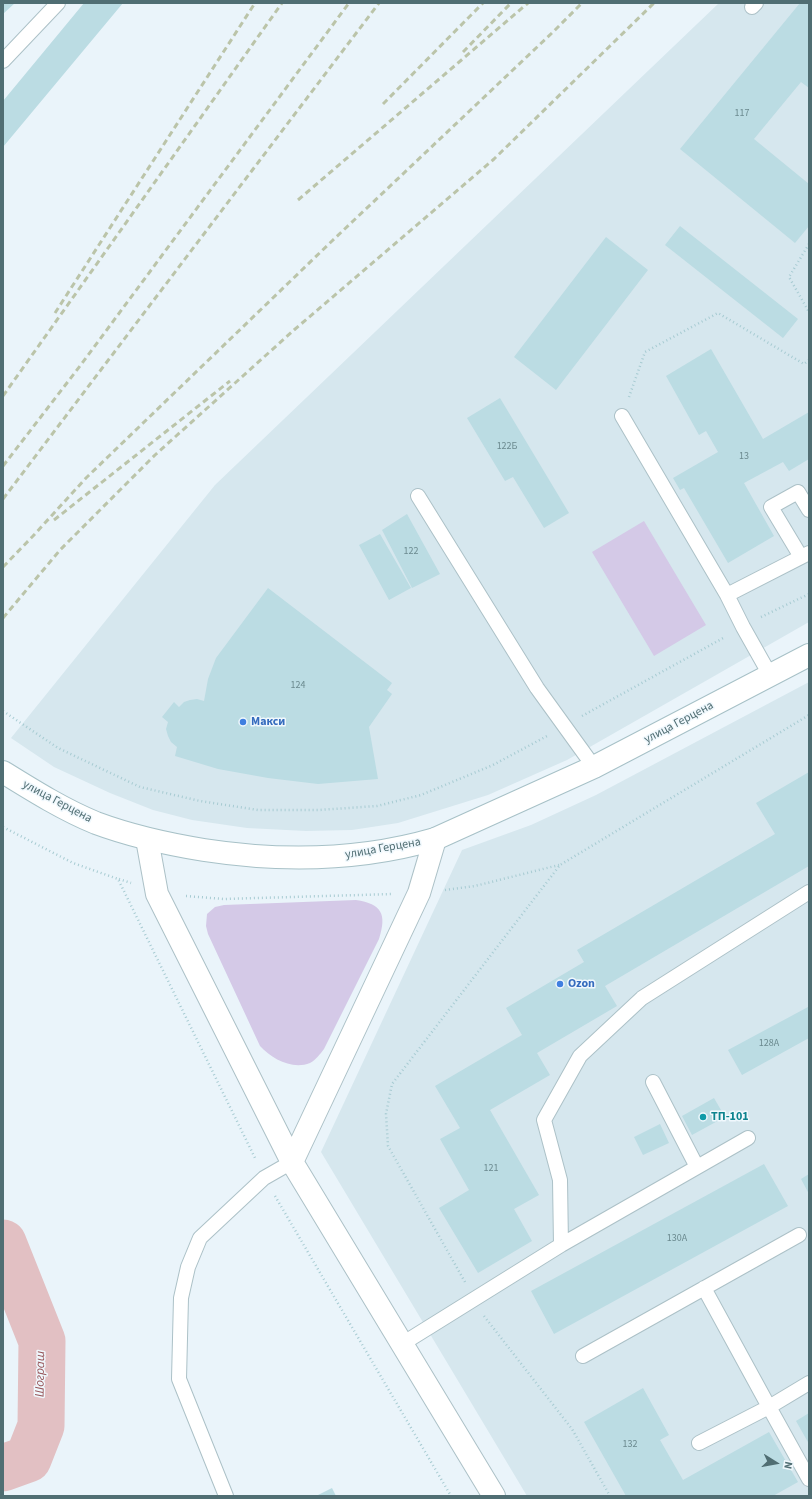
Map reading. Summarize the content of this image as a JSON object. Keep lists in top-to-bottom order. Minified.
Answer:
{"streets":{"street":["улица Герцена"]},"water":["Шограш"],"places":["Макси","Ozon","ТП-101"],"house_numbers":["117","122Б","13","122","124","128А","121","130А","132"],"north":"right"}
